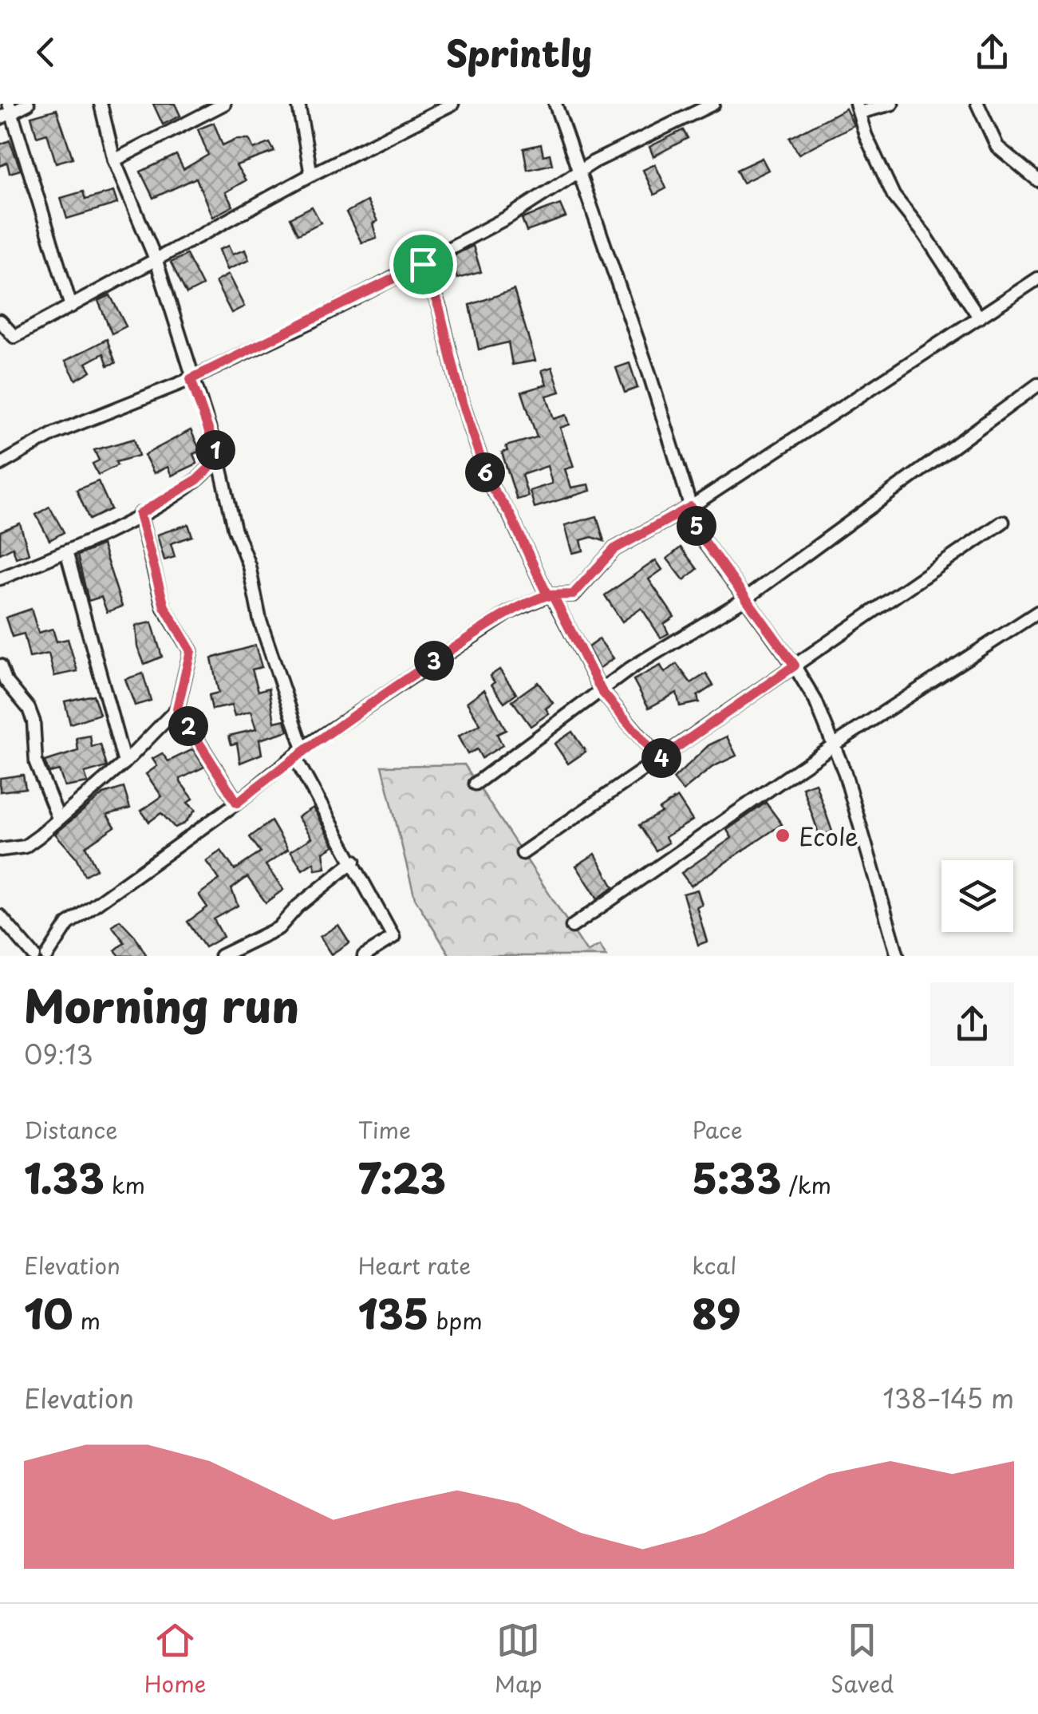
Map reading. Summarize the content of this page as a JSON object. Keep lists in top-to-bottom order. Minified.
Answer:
{"places":["Ecole"],"page":{"header":"Sprintly","pins":["1","6","5","3","2","4"],"heading":["Morning run","09:13"],"stats":[["Distance","1.33 km"],["Time","7:23"],["Pace","5:33 /km"],["Elevation","10 m"],["Heart rate","135 bpm"],["kcal","89"]],"chart":["Elevation","138–145 m"],"tabs":["Home","Map","Saved"]}}
